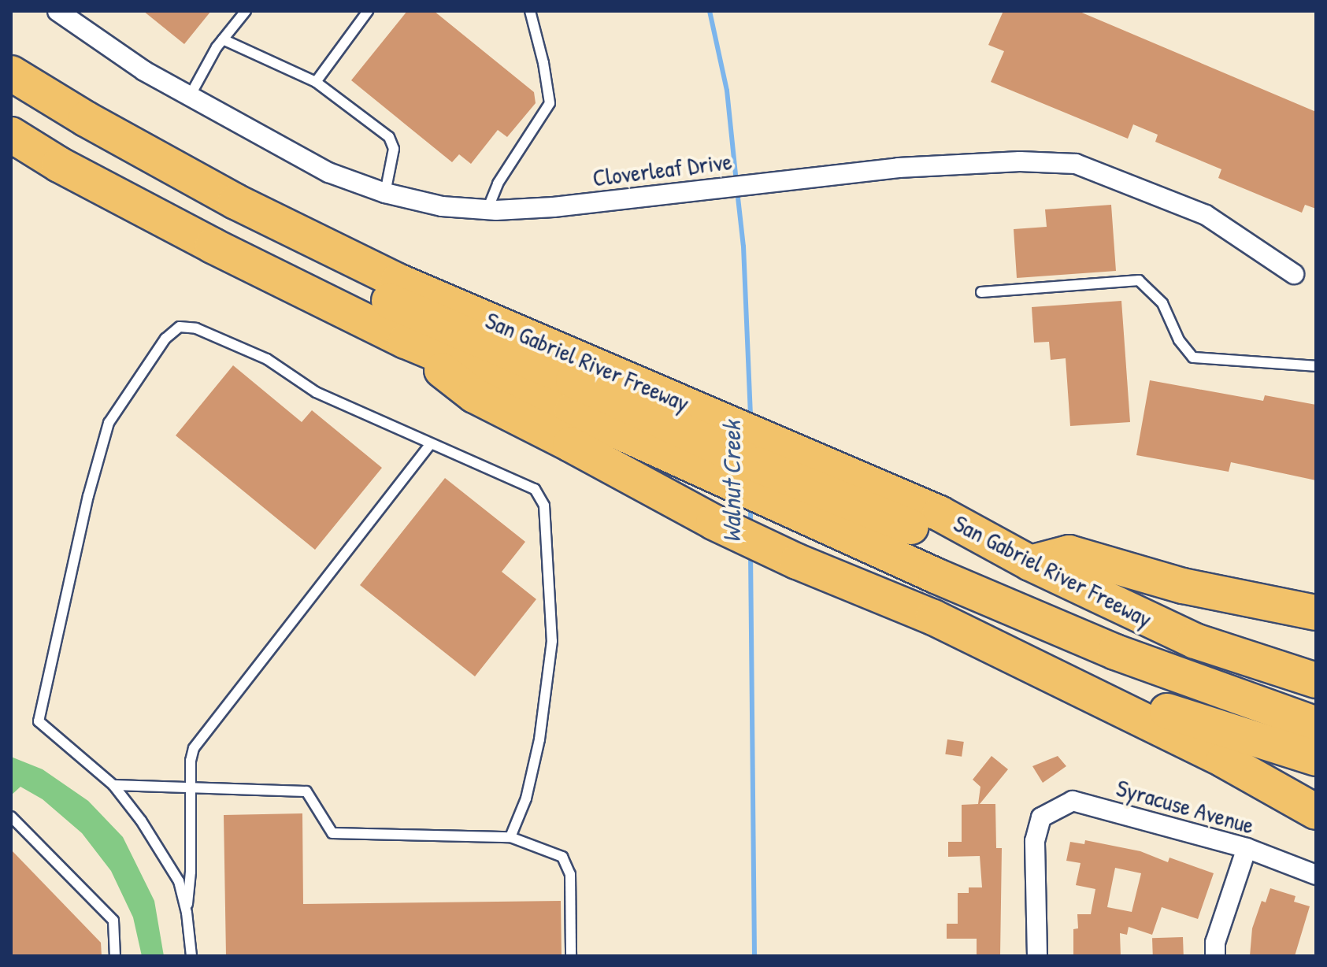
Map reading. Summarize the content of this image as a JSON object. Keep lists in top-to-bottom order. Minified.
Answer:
{"streets":{"highway":["San Gabriel River Freeway"],"street":["Cloverleaf Drive","Syracuse Avenue"]},"water":["Walnut Creek"]}
